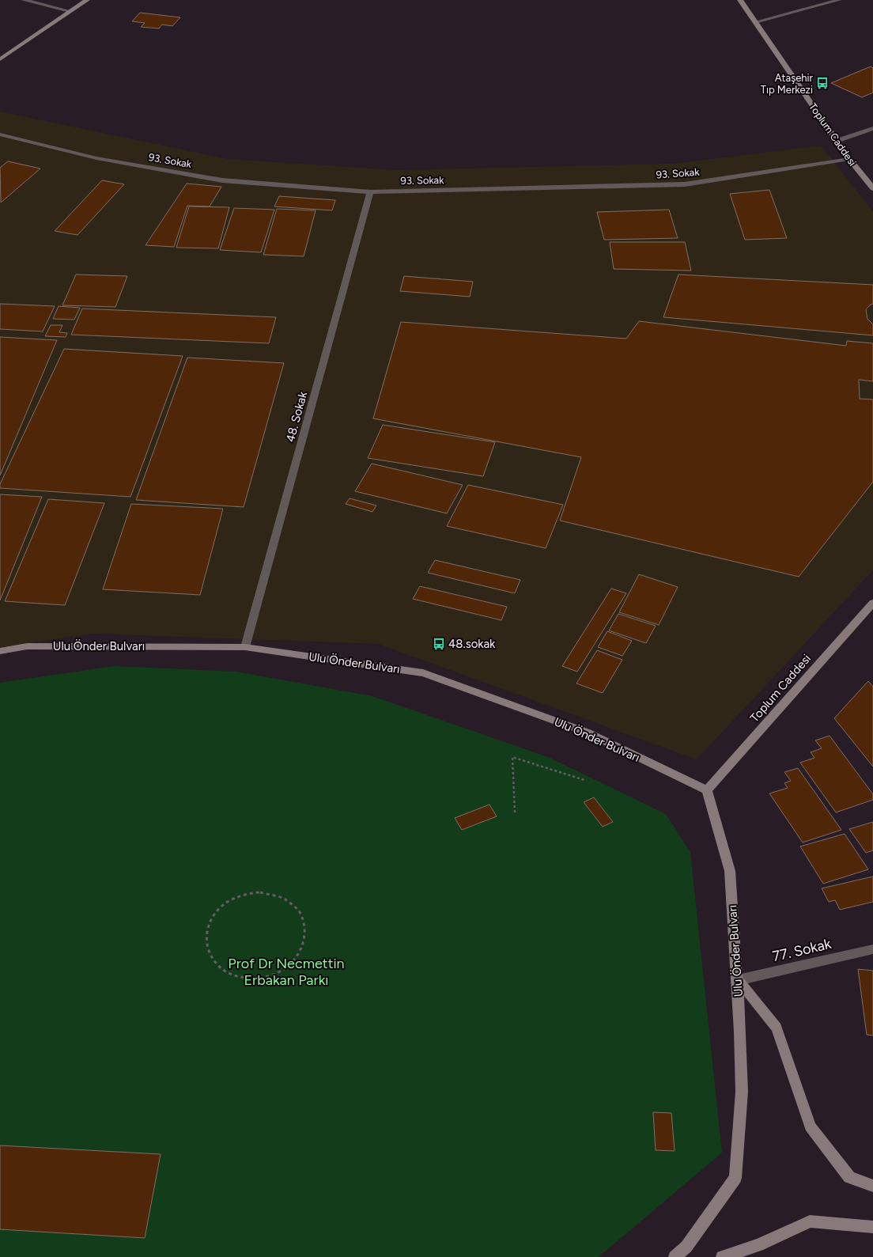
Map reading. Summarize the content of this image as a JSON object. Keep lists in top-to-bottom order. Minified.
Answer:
{"streets":{"street":["Toplum Caddesi","93. Sokak","48. Sokak","Ulu Önder Bulvarı","77. Sokak"]},"crossings":[["Toplum Caddesi","93. Sokak"],["Toplum Caddesi","Ulu Önder Bulvarı"],["93. Sokak","48. Sokak"],["48. Sokak","Ulu Önder Bulvarı"],["Ulu Önder Bulvarı","77. Sokak"]],"parks":["Prof Dr Necmettin Erbakan Parkı"],"places":{"bus stop":["Ataşehir Tıp Merkezi","48.sokak"]}}
